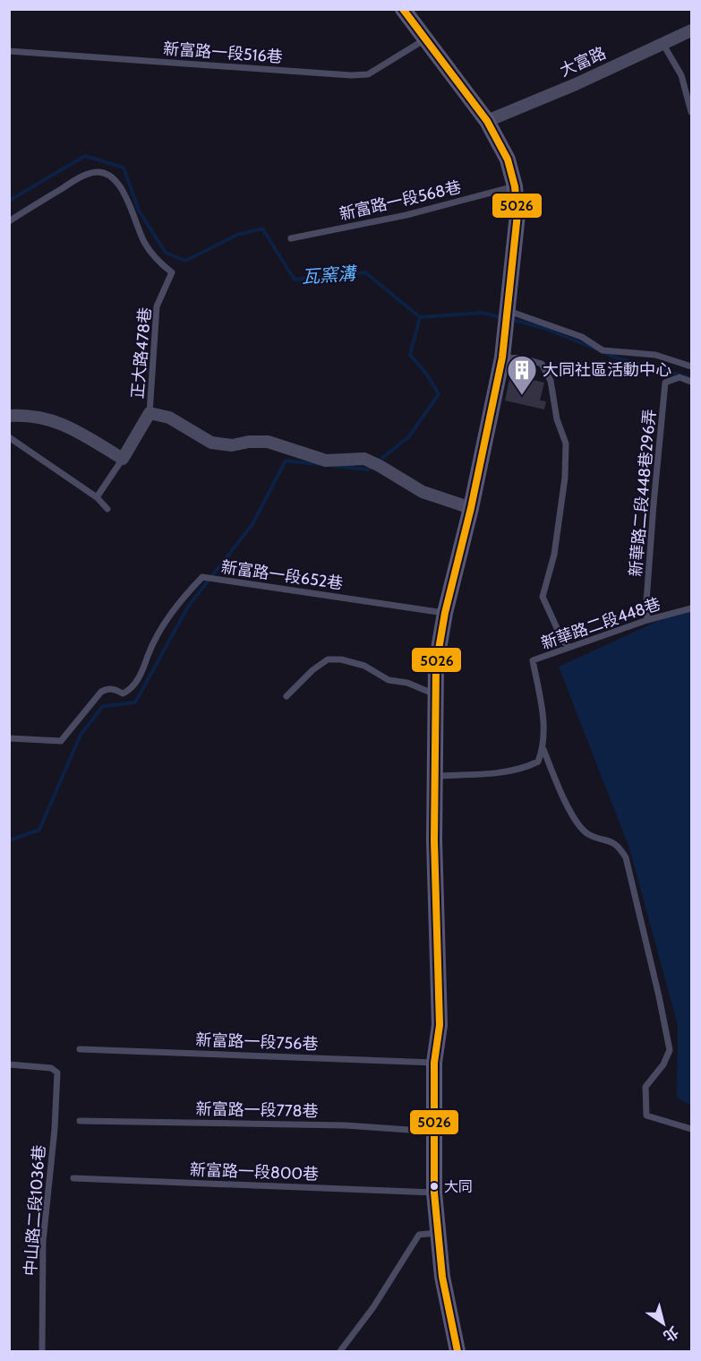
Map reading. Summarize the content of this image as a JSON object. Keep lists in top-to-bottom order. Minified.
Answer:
{"streets":{"street":["大富路"],"lane":["新富路一段516巷","新富路一段568巷","正大路478巷","新華路二段448巷296弄","新富路一段652巷","新華路二段448巷","新富路一段756巷","新富路一段778巷","新富路一段800巷","中山路二段1036巷"]},"crossings":[["新華路二段448巷296弄","新華路二段448巷"]],"water":["瓦窯溝"],"places":{"building":["大同社區活動中心"],"other":["大同"]},"lines":["transit line 5026"],"north":"bottom right"}
